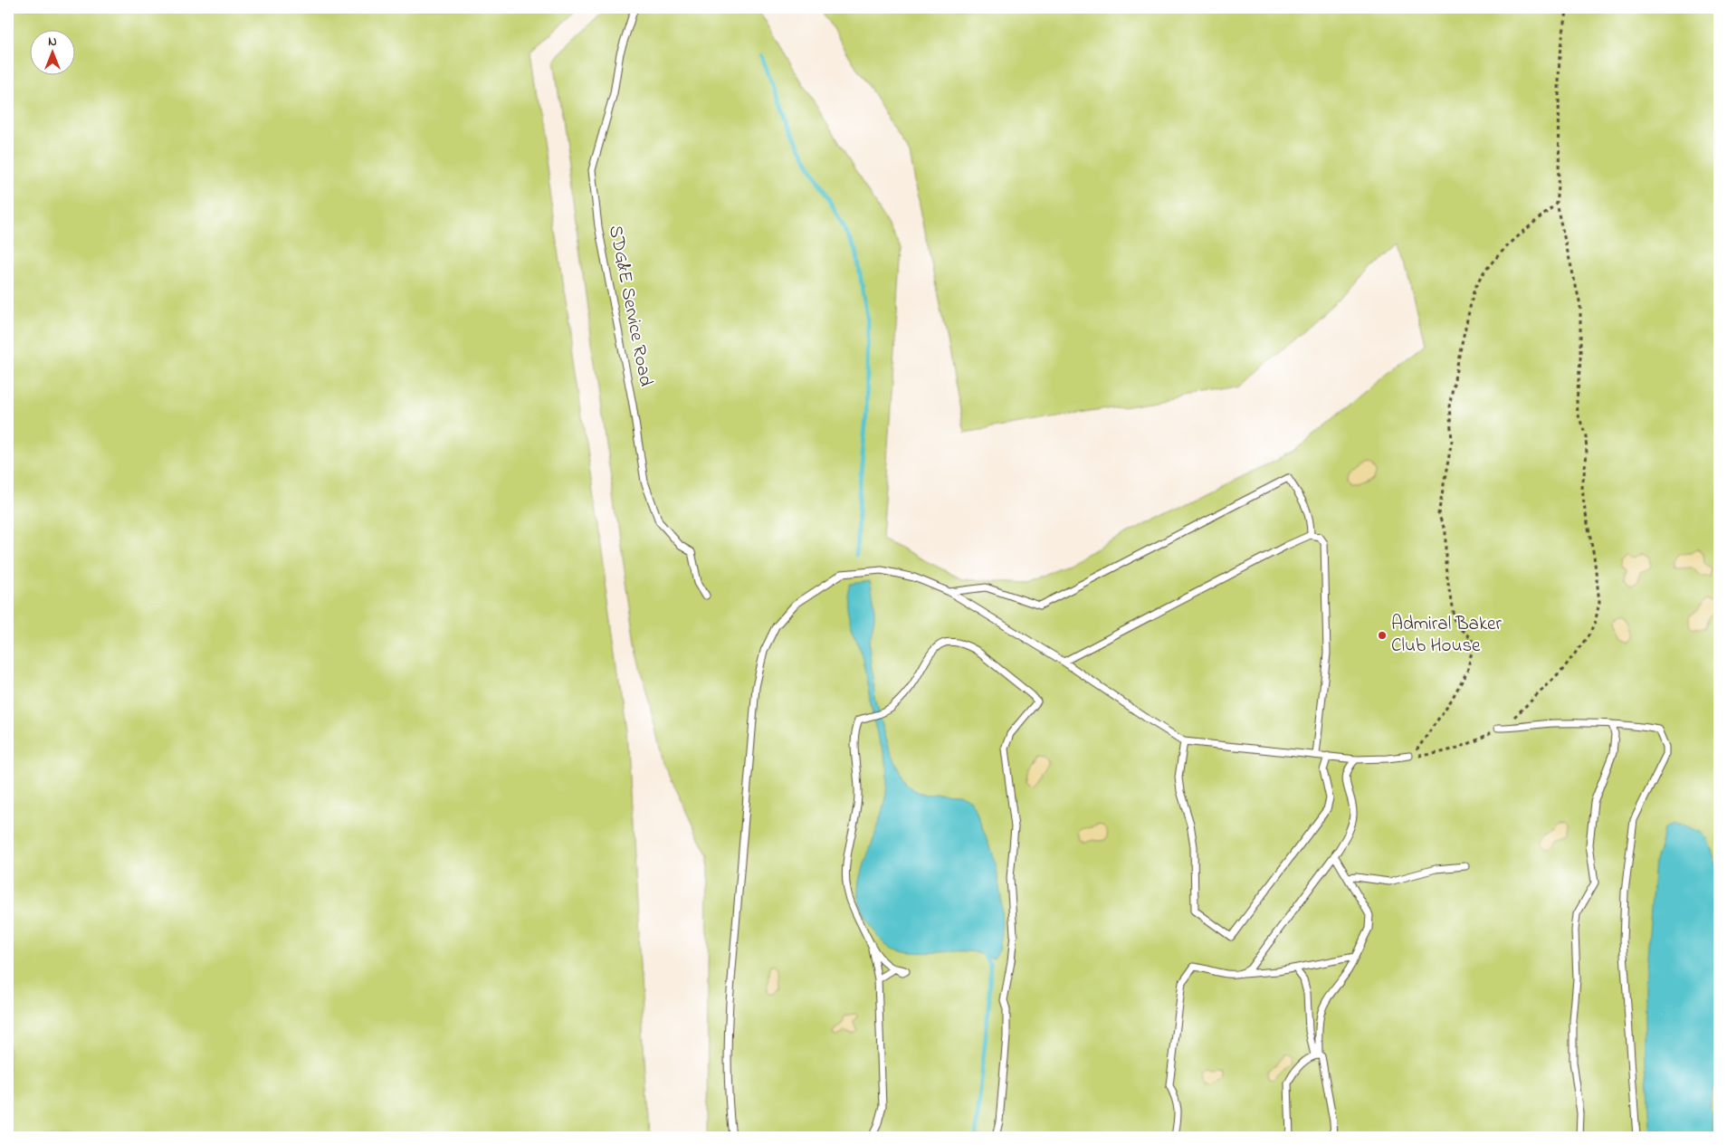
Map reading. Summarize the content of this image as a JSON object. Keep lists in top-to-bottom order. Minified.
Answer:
{"streets":{"lane":["SDG&E Service Road"]},"places":["Admiral Baker Club House"],"north":"top"}
